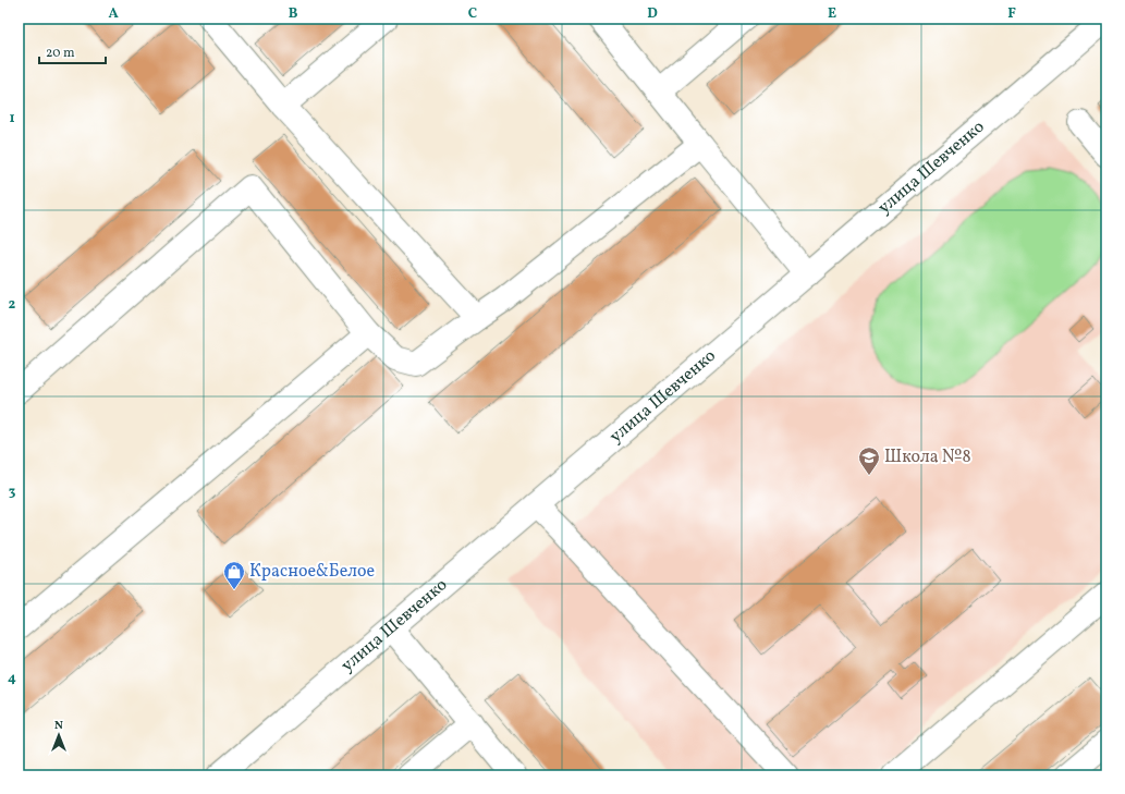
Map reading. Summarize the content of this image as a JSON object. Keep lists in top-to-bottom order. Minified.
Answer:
{"streets":{"street":["улица Шевченко"]},"places":{"school or university":["Школа №8"],"shop":["Красное&Белое"]},"scale_bar":"20 m","north":"top","grid":{"columns":["A","B","C","D","E","F"],"rows":["1","2","3","4"]}}
